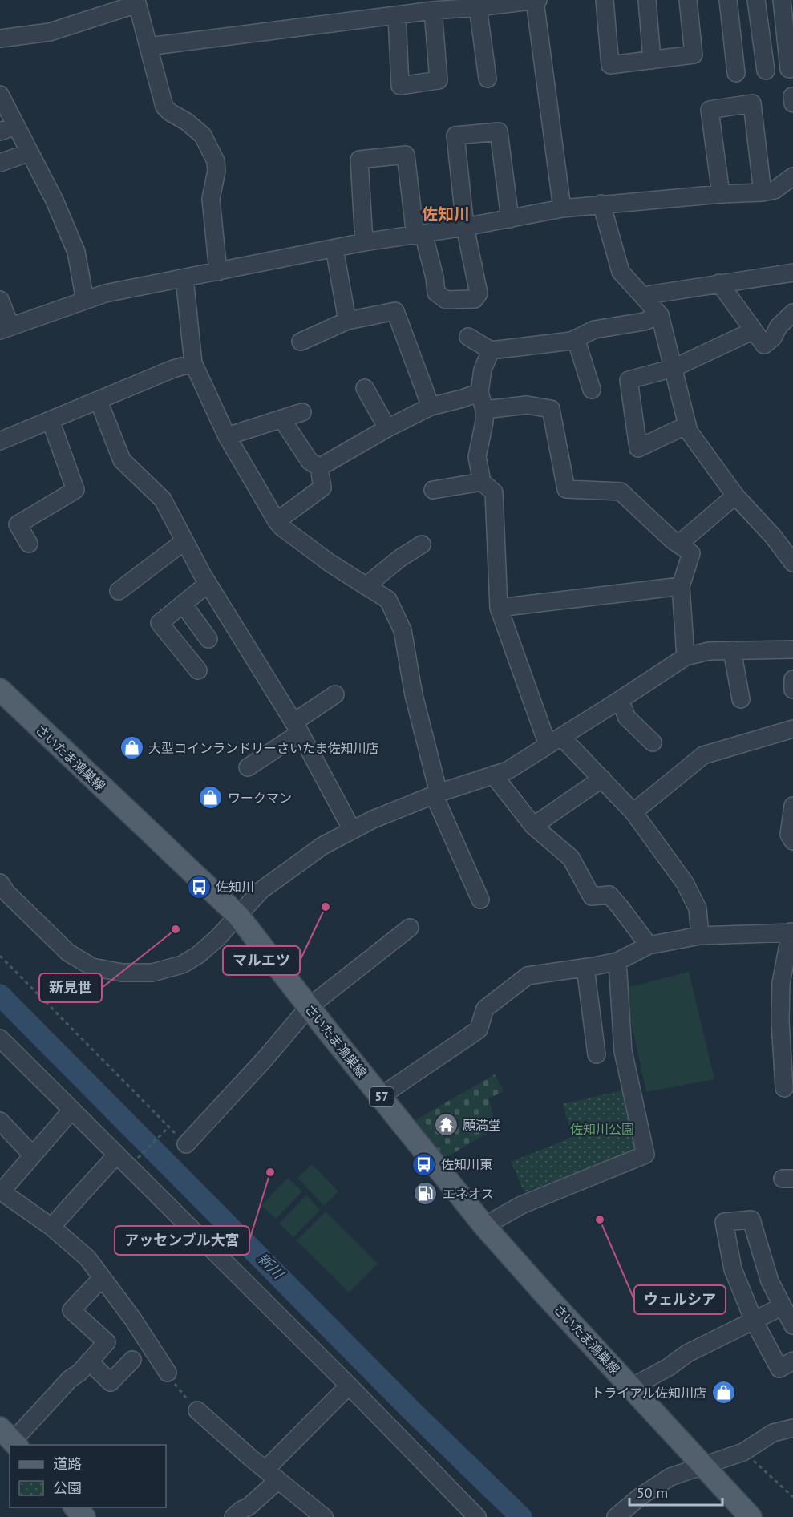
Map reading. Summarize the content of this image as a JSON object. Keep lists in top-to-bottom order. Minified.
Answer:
{"streets":{"main road":["さいたま鴻巣線","57"]},"districts":["佐知川"],"water":["新川"],"parks":["佐知川公園"],"places":{"shop":["大型コインランドリーさいたま佐知川店","ワークマン","トライアル佐知川店"],"bus stop":["佐知川","佐知川東"],"other":["マルエツ","新見世","アッセンブル大宮","ウェルシア"],"temple":["願満堂"],"fuel station":["エネオス"]},"legend":["道路","公園"],"scale_bar":"50 m"}
